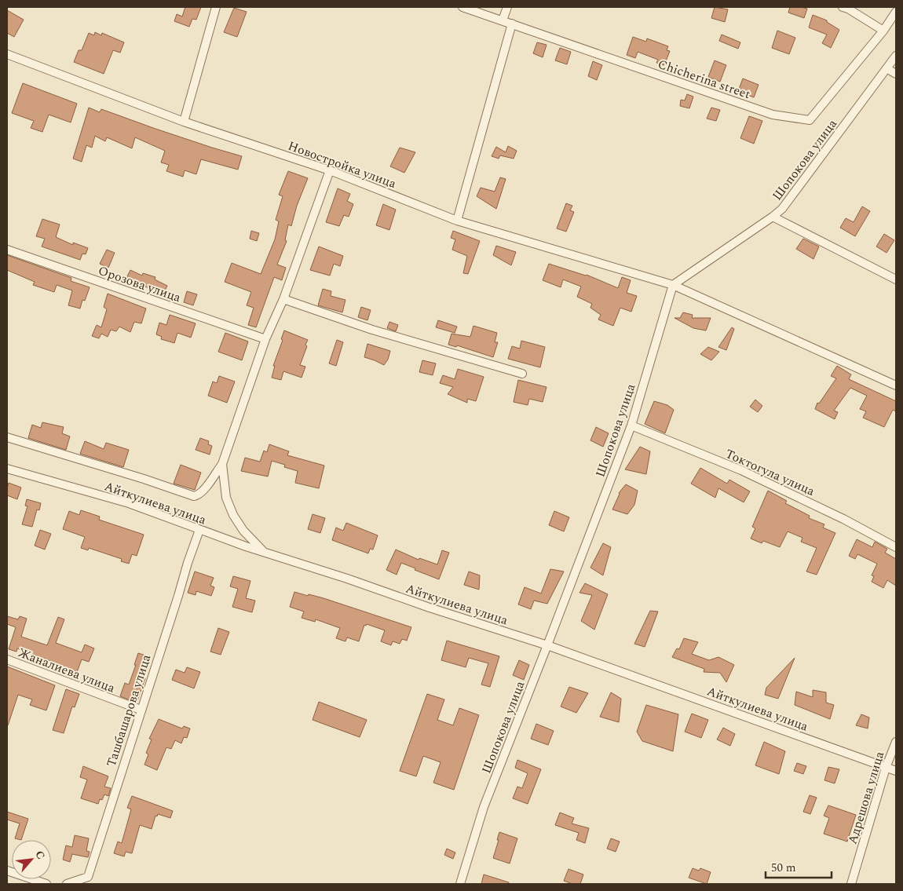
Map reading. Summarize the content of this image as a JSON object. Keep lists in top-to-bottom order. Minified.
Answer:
{"streets":{"street":["Chicherina street","Шопокова улица","Новостройка улица","Орозова улица","Токтогула улица","Айткулиева улица","Жаналиева улица","Ташбашарова улица","Адрешова улица"]},"crossings":[["Шопокова улица","Новостройка улица"],["Шопокова улица","Токтогула улица"],["Шопокова улица","Айткулиева улица"],["Айткулиева улица","Ташбашарова улица"],["Айткулиева улица","Адрешова улица"],["Жаналиева улица","Ташбашарова улица"]],"scale_bar":"50 m","north":"top right"}
